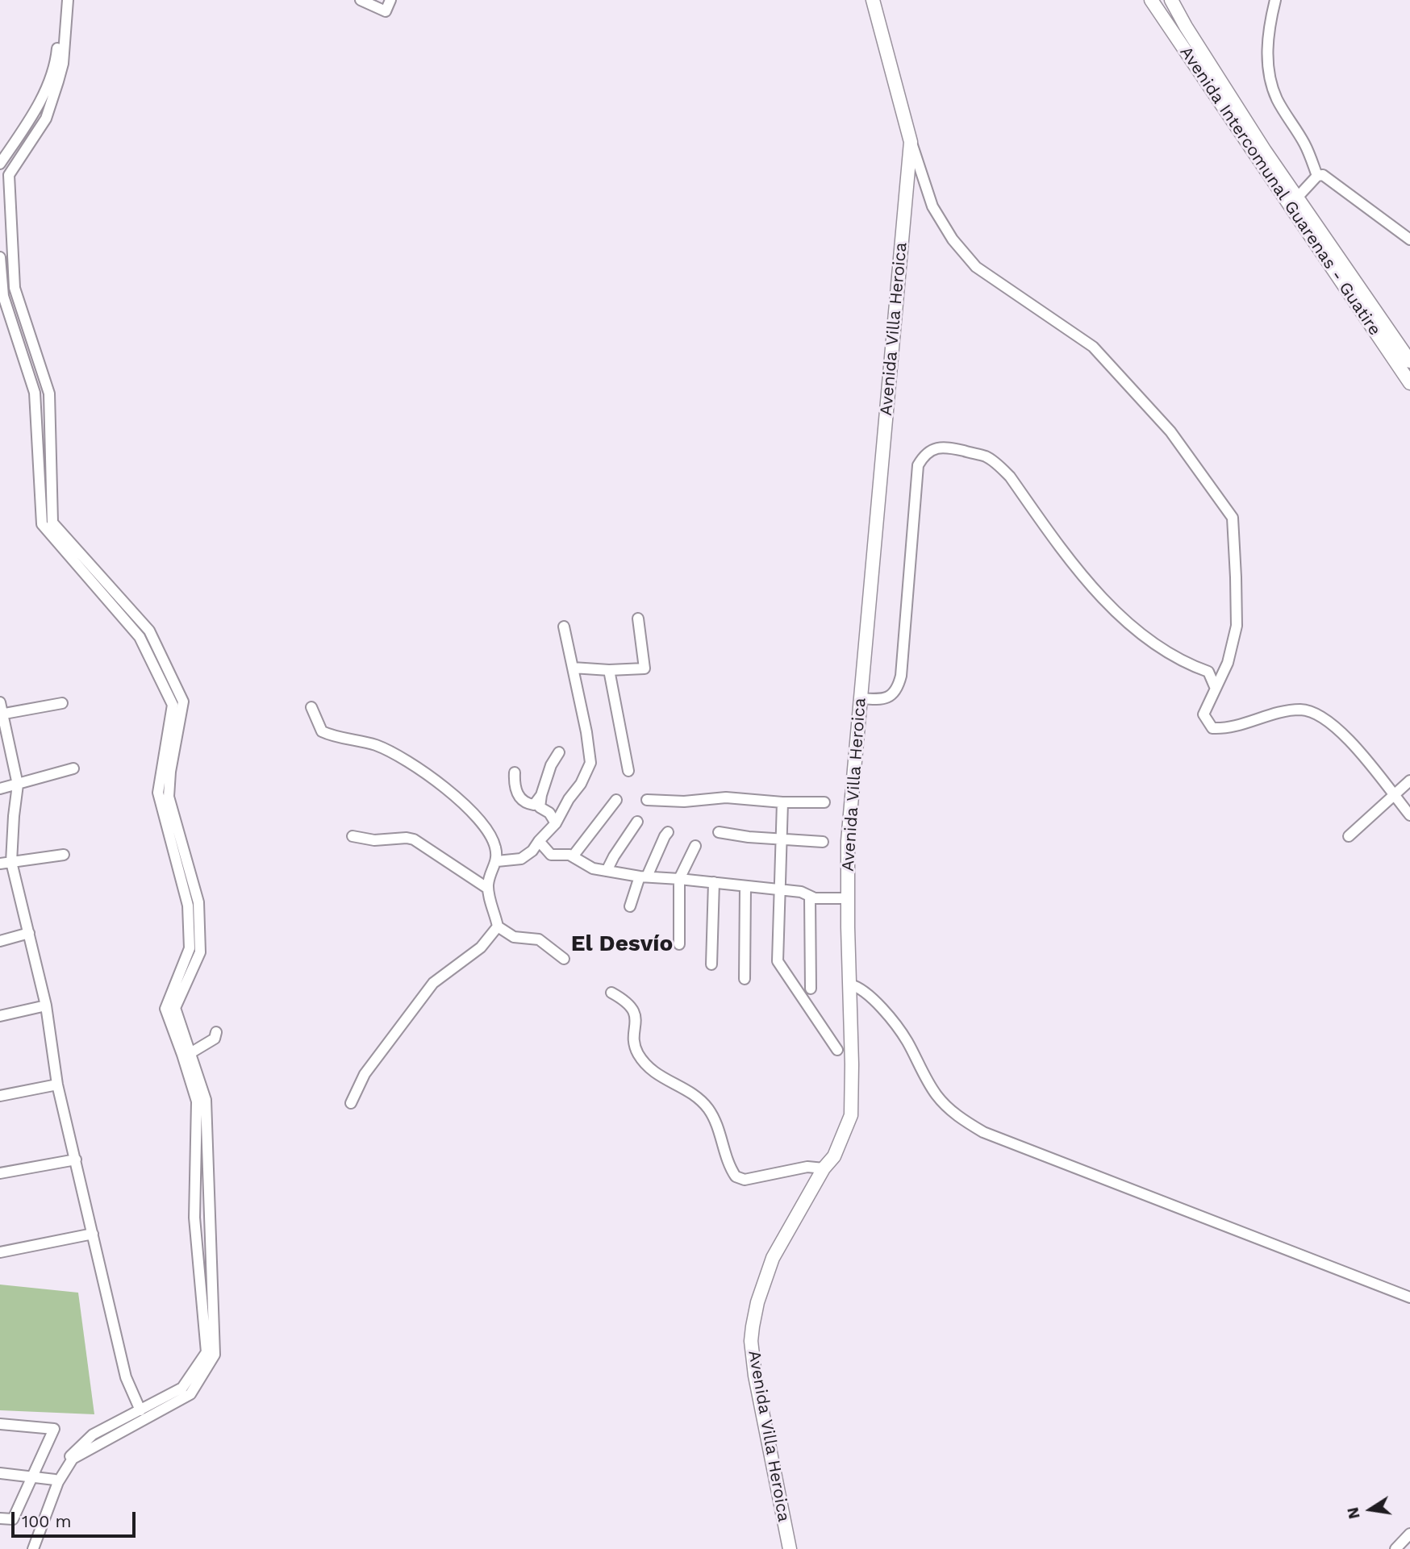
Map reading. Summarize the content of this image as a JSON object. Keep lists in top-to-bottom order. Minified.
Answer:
{"streets":{"main road":["Avenida Intercomunal Guarenas - Guatire","Avenida Villa Heroica"]},"districts":["El Desvío"],"scale_bar":"100 m","north":"left"}
